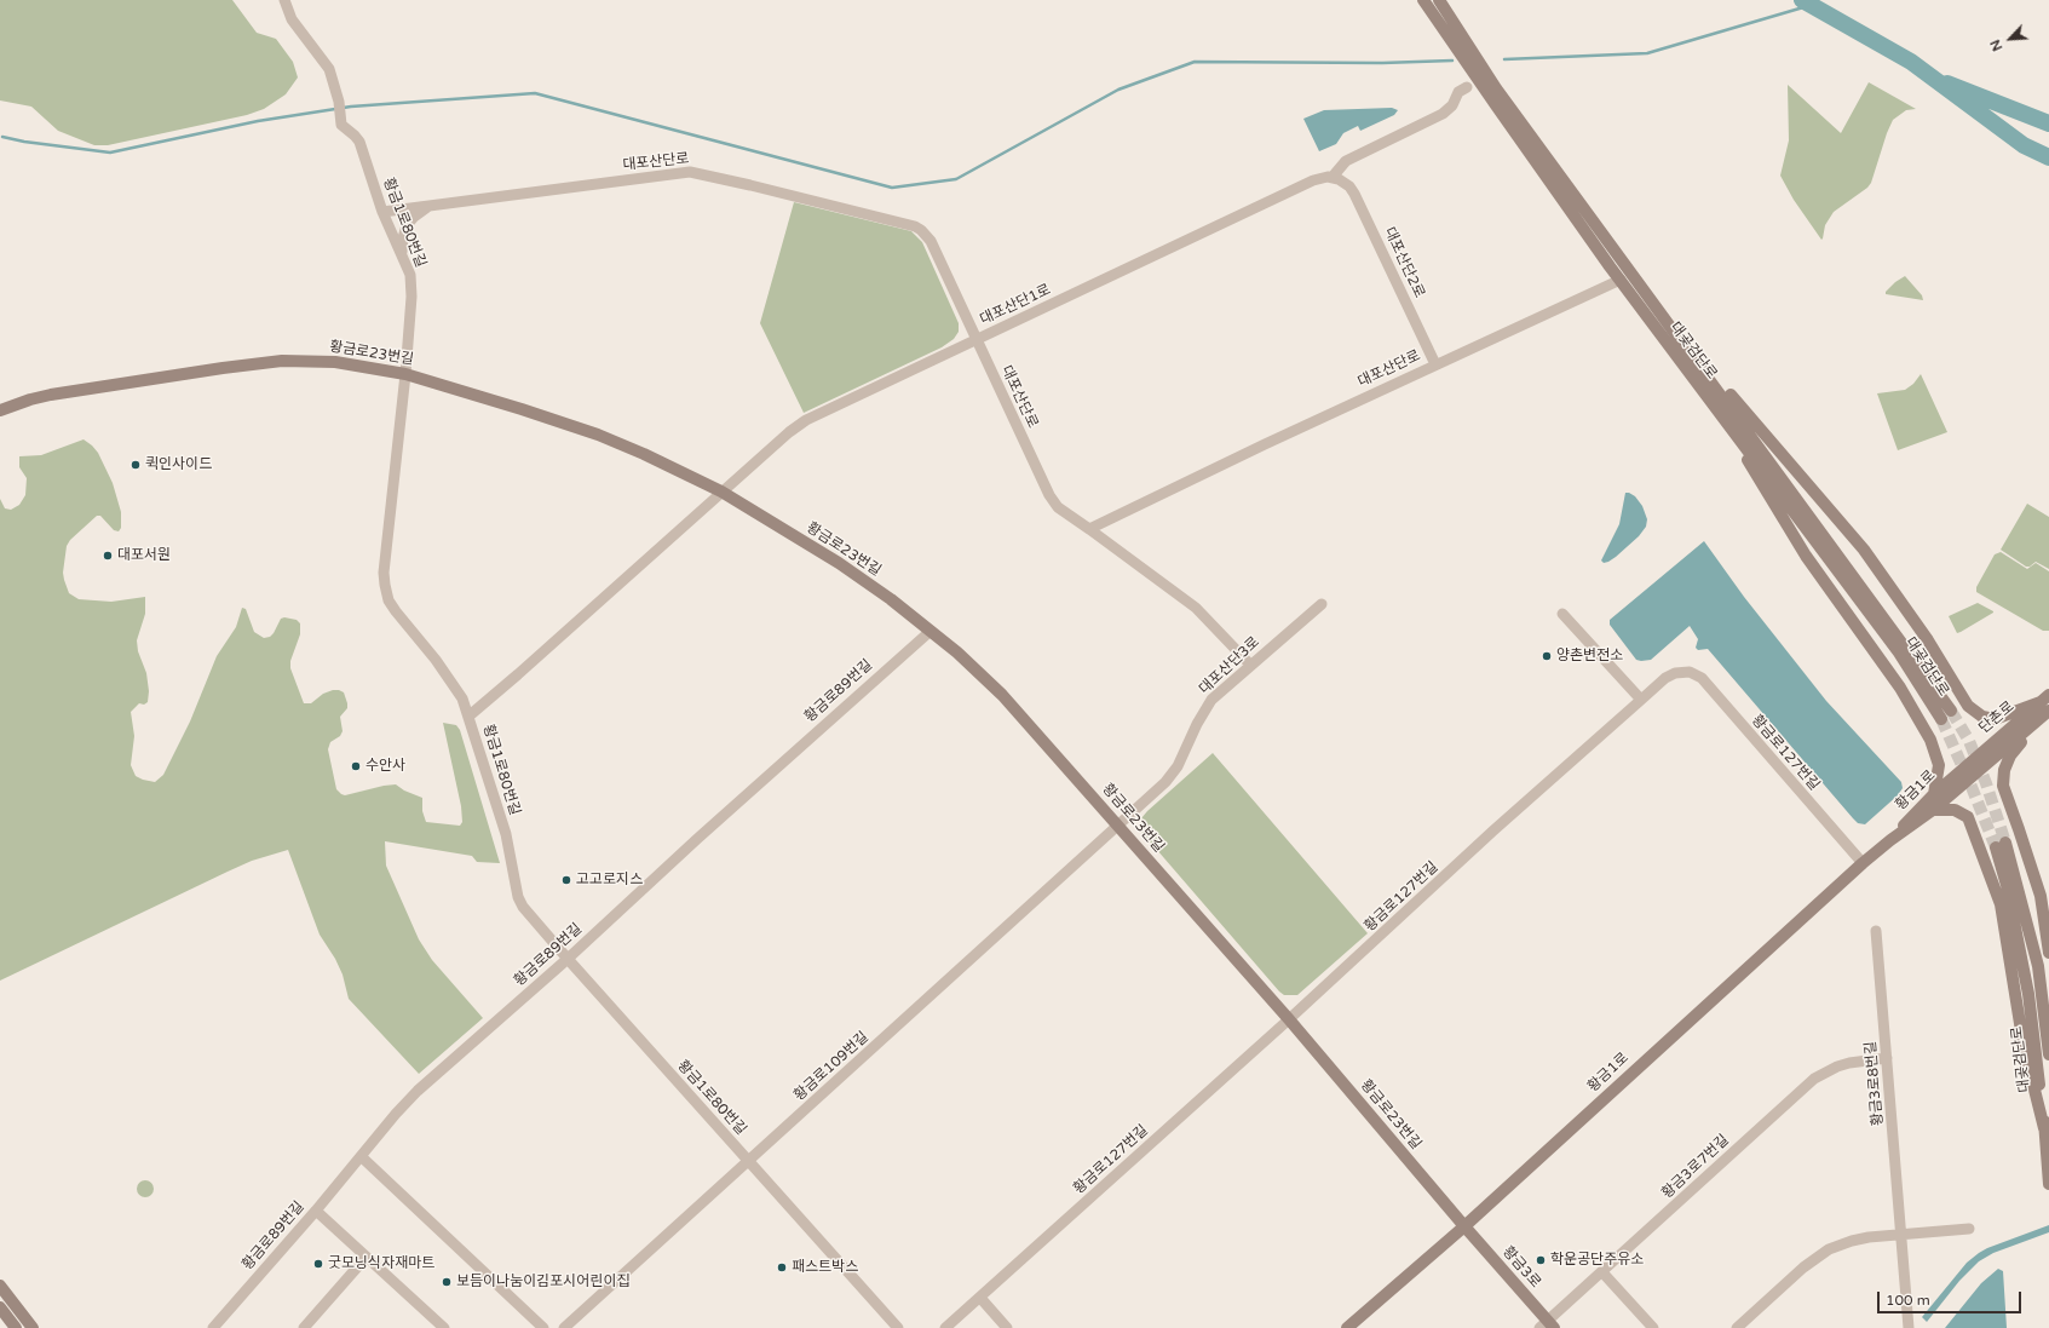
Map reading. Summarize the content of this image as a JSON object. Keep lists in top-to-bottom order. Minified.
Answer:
{"streets":{"main road":["대곶검단로","황금로23번길","단촌로","황금1로","황금3로"],"street":["대포산단로","황금1로80번길","대포산단2로","대포산단1로","대포산단3로","황금로89번길","황금로127번길","황금로109번길","황금3로8번길","황금3로7번길"]},"crossings":[["대포산단로","황금1로80번길"],["대포산단로","대포산단2로"],["대포산단로","대포산단1로"],["대포산단로","대곶검단로"],["황금1로80번길","황금로23번길"],["황금1로80번길","황금로89번길"],["황금1로80번길","황금로109번길"],["대포산단2로","대포산단1로"],["대포산단1로","황금로23번길"],["황금로23번길","대포산단3로"],["황금로23번길","황금로89번길"],["황금로23번길","황금로127번길"],["황금로23번길","황금1로"],["황금로23번길","황금로109번길"],["황금로23번길","황금3로"],["대포산단3로","황금로109번길"],["단촌로","황금1로"],["황금로127번길","황금1로"],["황금1로","황금3로"],["황금3로8번길","황금3로7번길"],["황금3로7번길","황금3로"]],"places":["퀵인사이드","대포서원","양촌변전소","수안사","고고로지스","학운공단주유소","굿모닝식자재마트","패스트박스","보듬이나눔이김포시어린이집"],"scale_bar":"100 m","north":"bottom left"}
